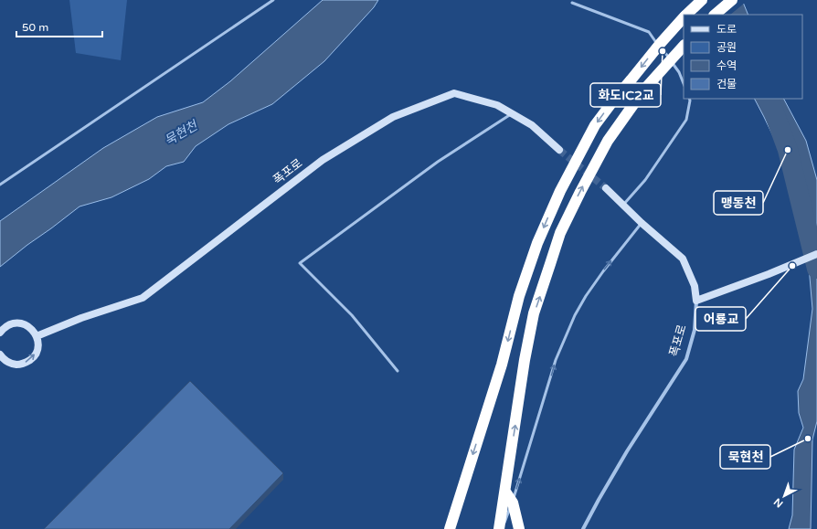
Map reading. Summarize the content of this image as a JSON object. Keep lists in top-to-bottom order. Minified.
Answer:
{"streets":{"main road":["폭포로"]},"water":["묵현천"],"places":["화도IC2교","맹동천","어룡교","묵현천"],"legend":["도로","공원","수역","건물"],"scale_bar":"50 m","north":"bottom left"}
